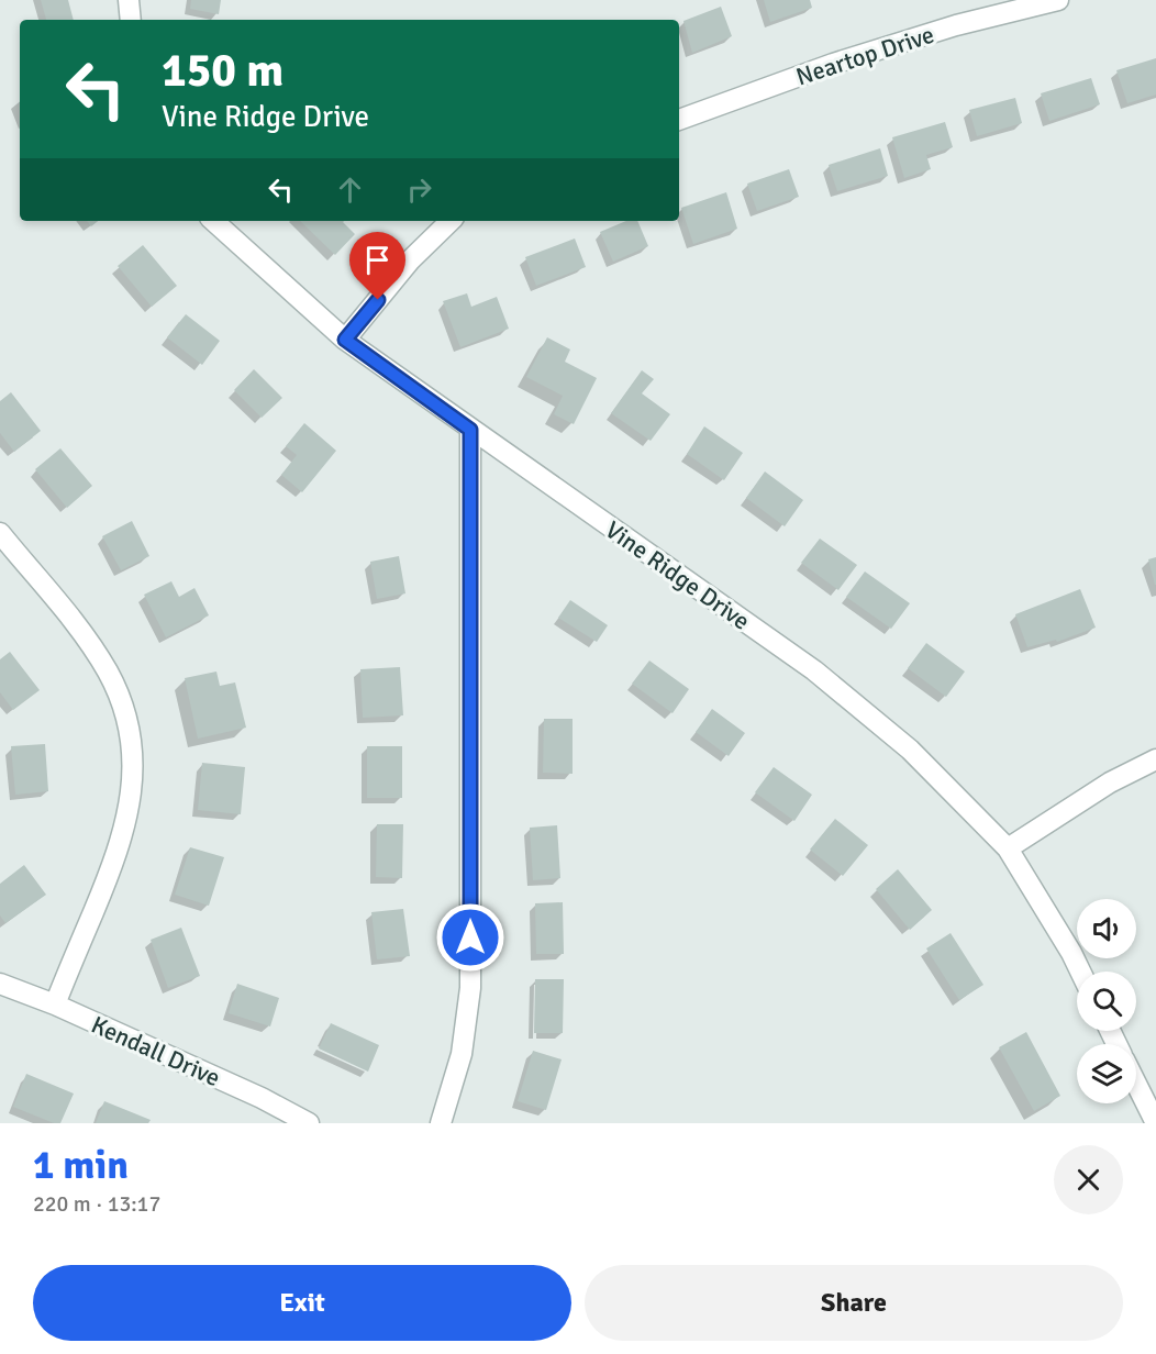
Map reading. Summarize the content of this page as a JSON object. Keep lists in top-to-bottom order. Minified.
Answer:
{"streets":{"street":["Neartop Drive","Vine Ridge Drive","Kendall Drive"]},"page":{"turn":["150 m","Vine Ridge Drive"],"heading":["1 min","220 m · 13:17"],"buttons":["Exit","Share"]}}
